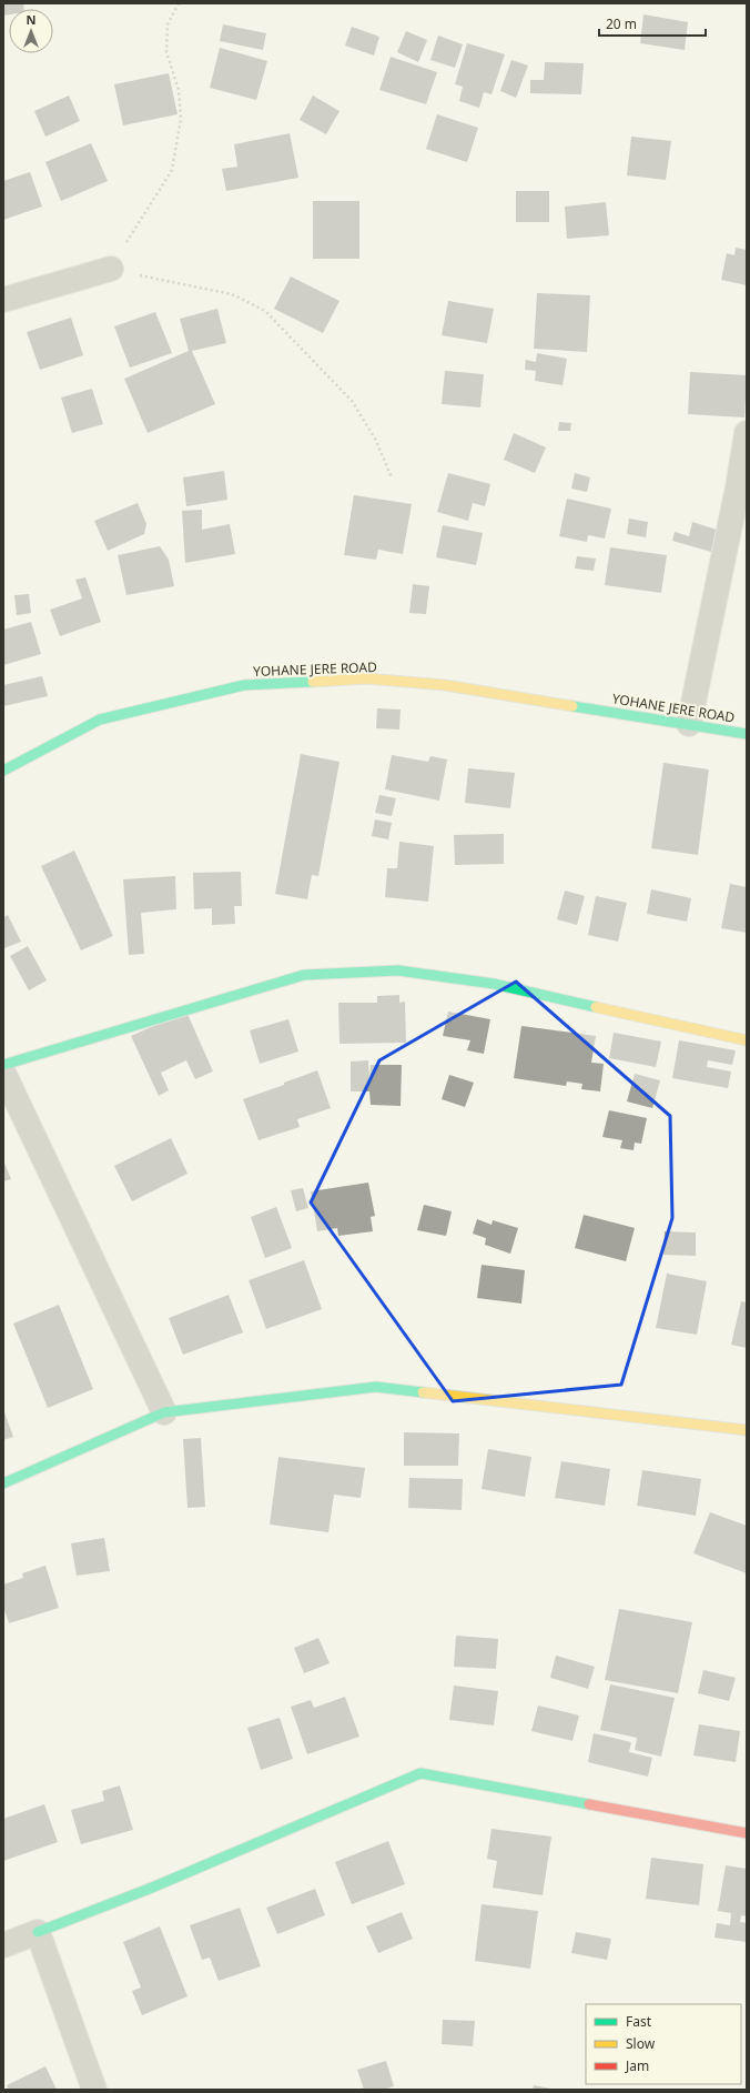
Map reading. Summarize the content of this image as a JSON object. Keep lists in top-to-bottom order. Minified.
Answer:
{"streets":{"street":["YOHANE JERE ROAD"]},"legend":["Fast","Slow","Jam"],"scale_bar":"20 m","north":"top"}
